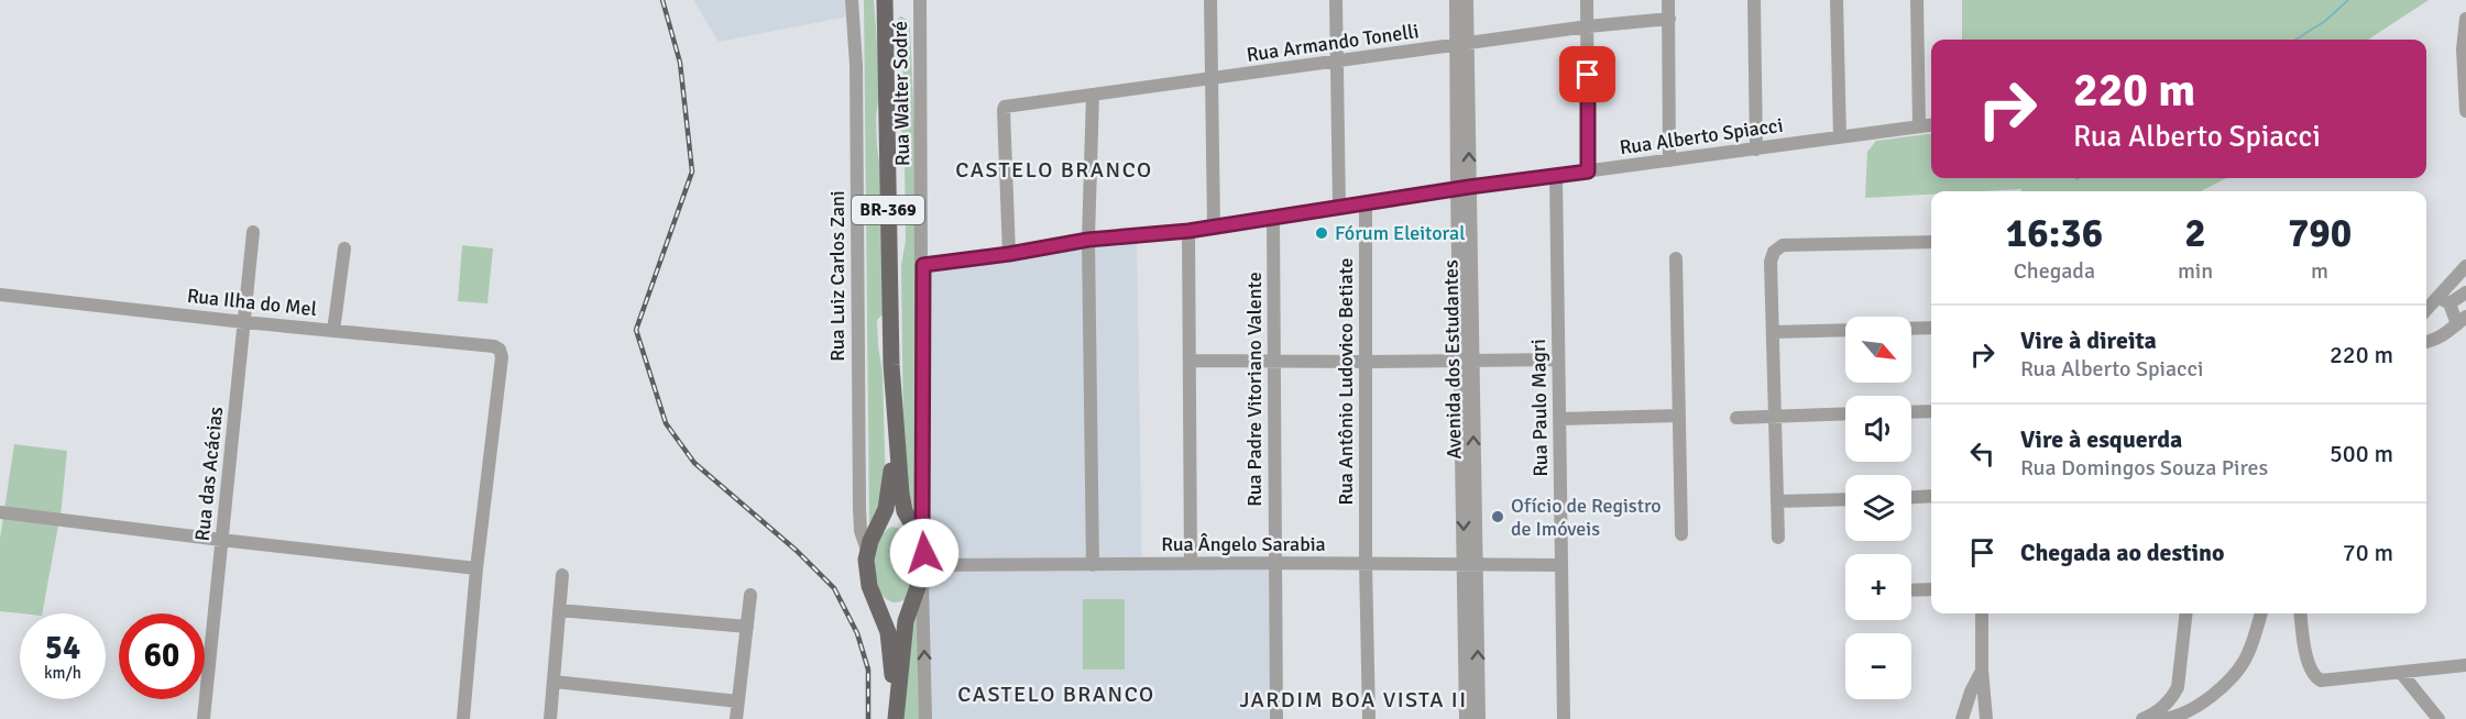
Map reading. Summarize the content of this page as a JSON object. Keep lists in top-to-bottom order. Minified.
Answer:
{"streets":{"main road":["BR-369"],"street":["Rua Armando Tonelli","Rua Walter Sodré","Rua Alberto Spiacci","Rua Luiz Carlos Zani","Rua Ilha do Mel","Avenida dos Estudantes","Rua Antônio Ludovico Betiate","Rua Padre Vitoriano Valente","Rua Paulo Magri","Rua das Acácias","Rua Ângelo Sarabia"]},"crossings":[["Rua Armando Tonelli","Rua Alberto Spiacci"],["Rua Armando Tonelli","Avenida dos Estudantes"],["Rua Walter Sodré","Rua Alberto Spiacci"],["Rua Walter Sodré","BR-369"],["Rua Walter Sodré","Rua Luiz Carlos Zani"],["Rua Walter Sodré","Rua Ângelo Sarabia"],["Rua Alberto Spiacci","Avenida dos Estudantes"],["Rua Alberto Spiacci","Rua Antônio Ludovico Betiate"],["Rua Alberto Spiacci","Rua Padre Vitoriano Valente"],["Rua Alberto Spiacci","Rua Paulo Magri"],["BR-369","Rua Luiz Carlos Zani"],["BR-369","Rua Ângelo Sarabia"],["Rua Luiz Carlos Zani","Rua Ângelo Sarabia"],["Rua Ilha do Mel","Rua das Acácias"],["Avenida dos Estudantes","Rua Ângelo Sarabia"],["Rua Antônio Ludovico Betiate","Rua Ângelo Sarabia"],["Rua Padre Vitoriano Valente","Rua Ângelo Sarabia"],["Rua Paulo Magri","Rua Ângelo Sarabia"]],"districts":["CASTELO BRANCO","CASTELO BRANCO","JARDIM BOA VISTA II"],"places":["Fórum Eleitoral","Ofício de Registro de Imóveis"],"north":"bottom right","page":{"turn":["220 m","Rua Alberto Spiacci"],"eta":["16:36","Chegada","2","min","790","m"],"list":[{"name":"Vire à direita","note":"Rua Alberto Spiacci","value":"220 m"},{"name":"Vire à esquerda","note":"Rua Domingos Souza Pires","value":"500 m"},{"name":"Chegada ao destino","value":"70 m"}],"map_buttons":["+","−"],"speed":"54 km/h","limit":"60"}}
